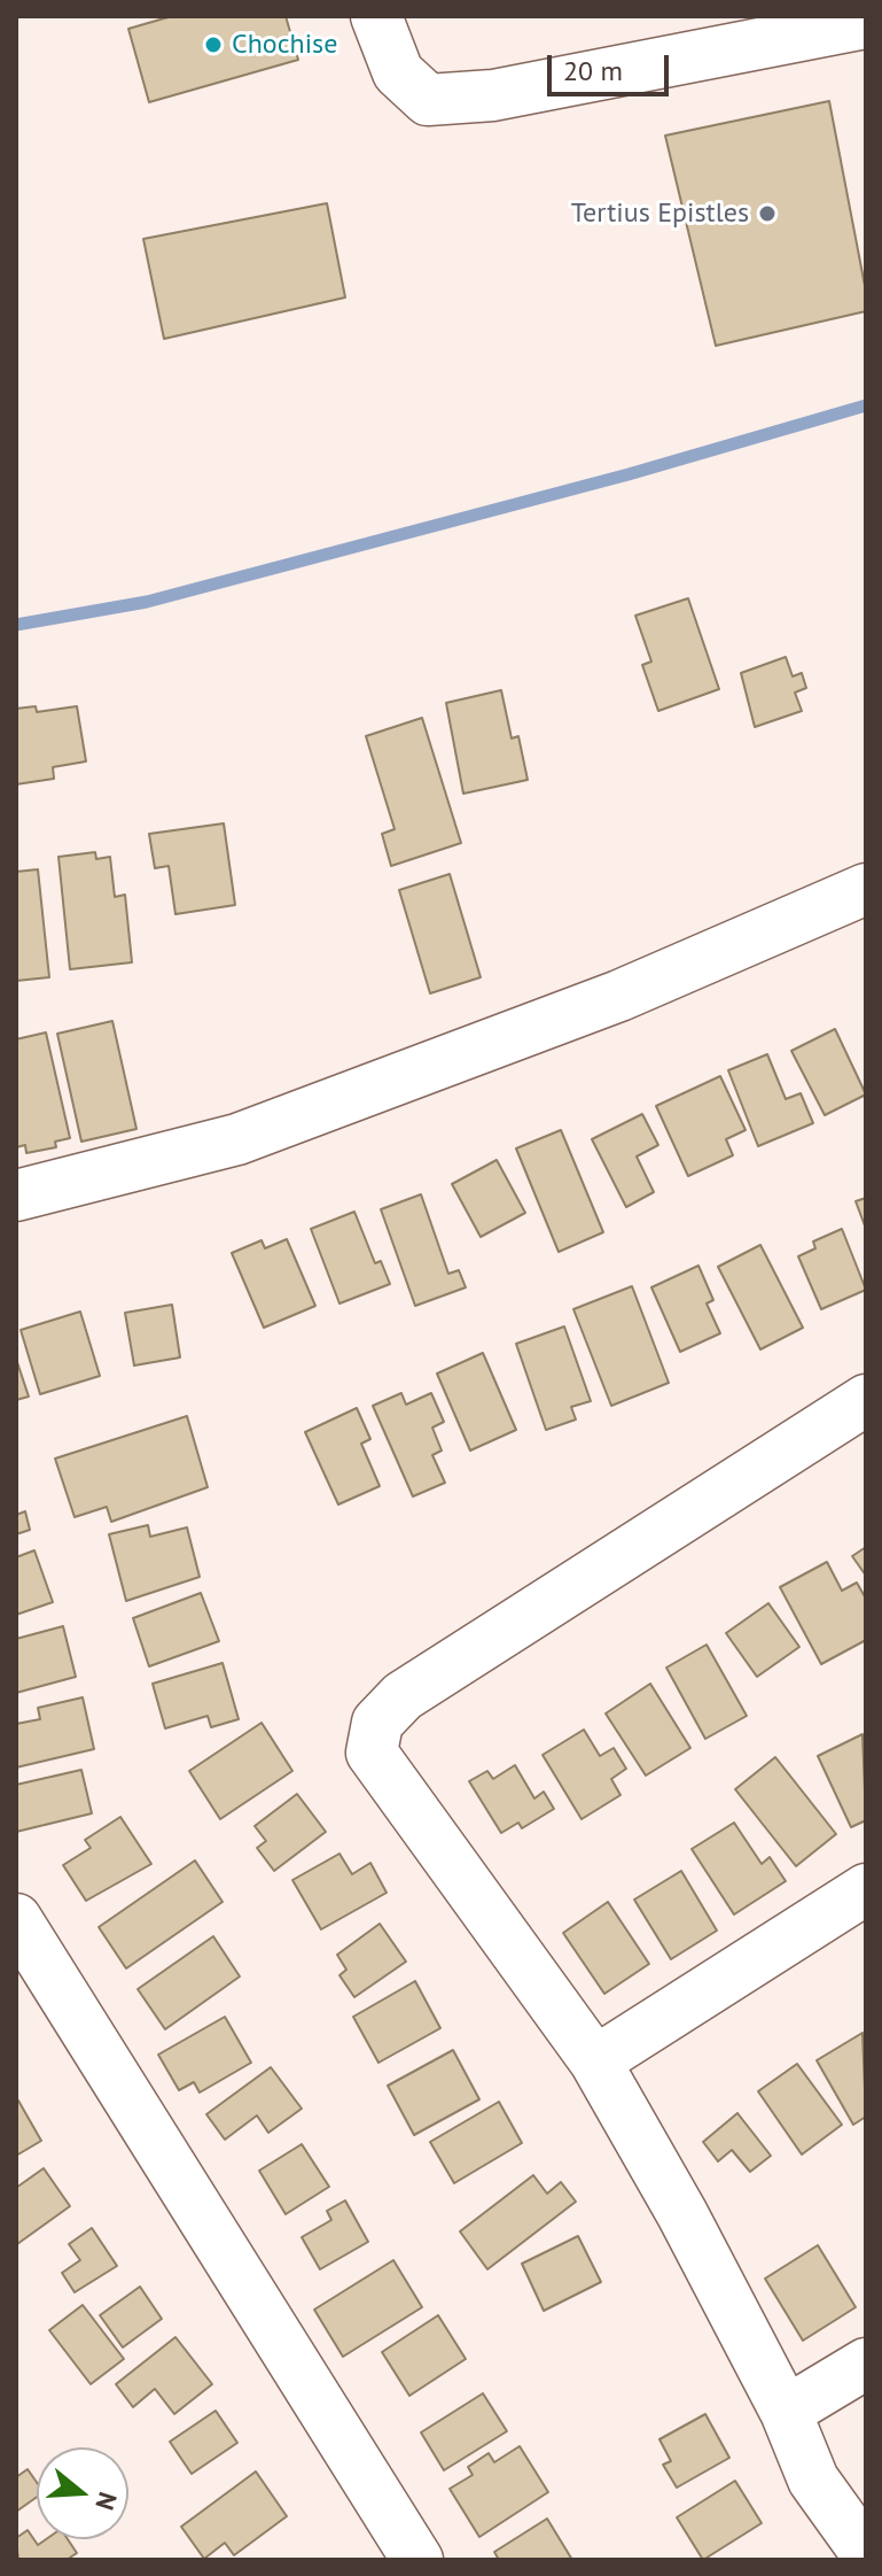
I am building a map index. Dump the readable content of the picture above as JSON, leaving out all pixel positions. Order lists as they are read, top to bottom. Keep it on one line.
{"places":["Chochise","Tertius Epistles"],"scale_bar":"20 m","north":"right"}
